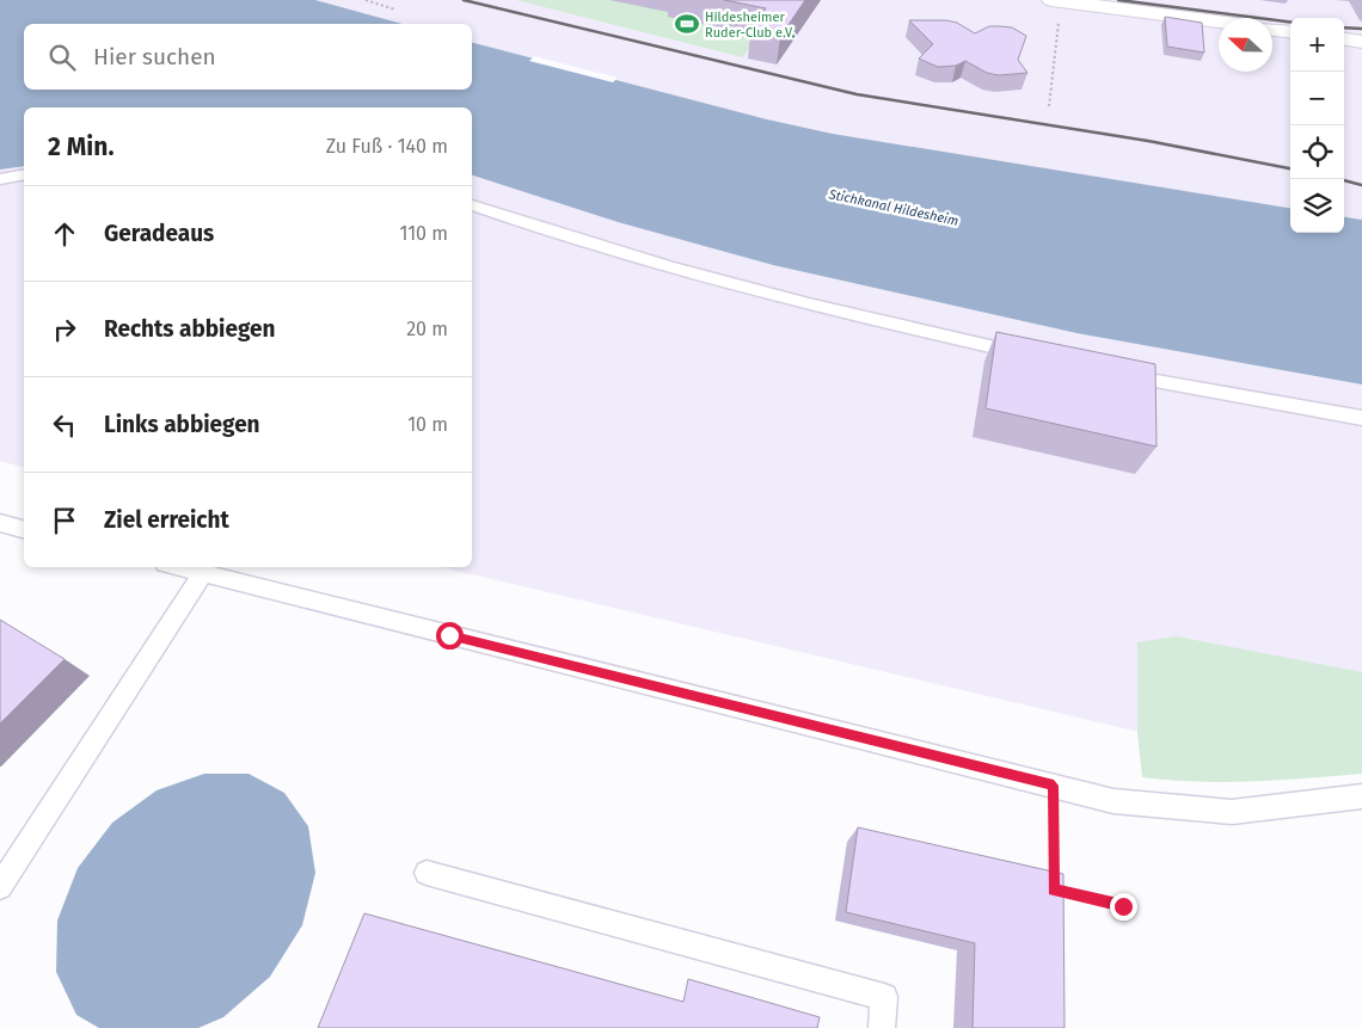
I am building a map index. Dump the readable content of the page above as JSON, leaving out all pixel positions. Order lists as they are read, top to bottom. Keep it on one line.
{"water":["Stichkanal Hildesheim"],"places":{"sports":["Hildesheimer Ruder-Club e.V."]},"north":"left","page":{"map_buttons":["+","−"],"search":"Hier suchen","heading":["2 Min.","Zu Fuß · 140 m"],"list":[["Geradeaus","110 m"],["Rechts abbiegen","20 m"],["Links abbiegen","10 m"],"Ziel erreicht"]}}
